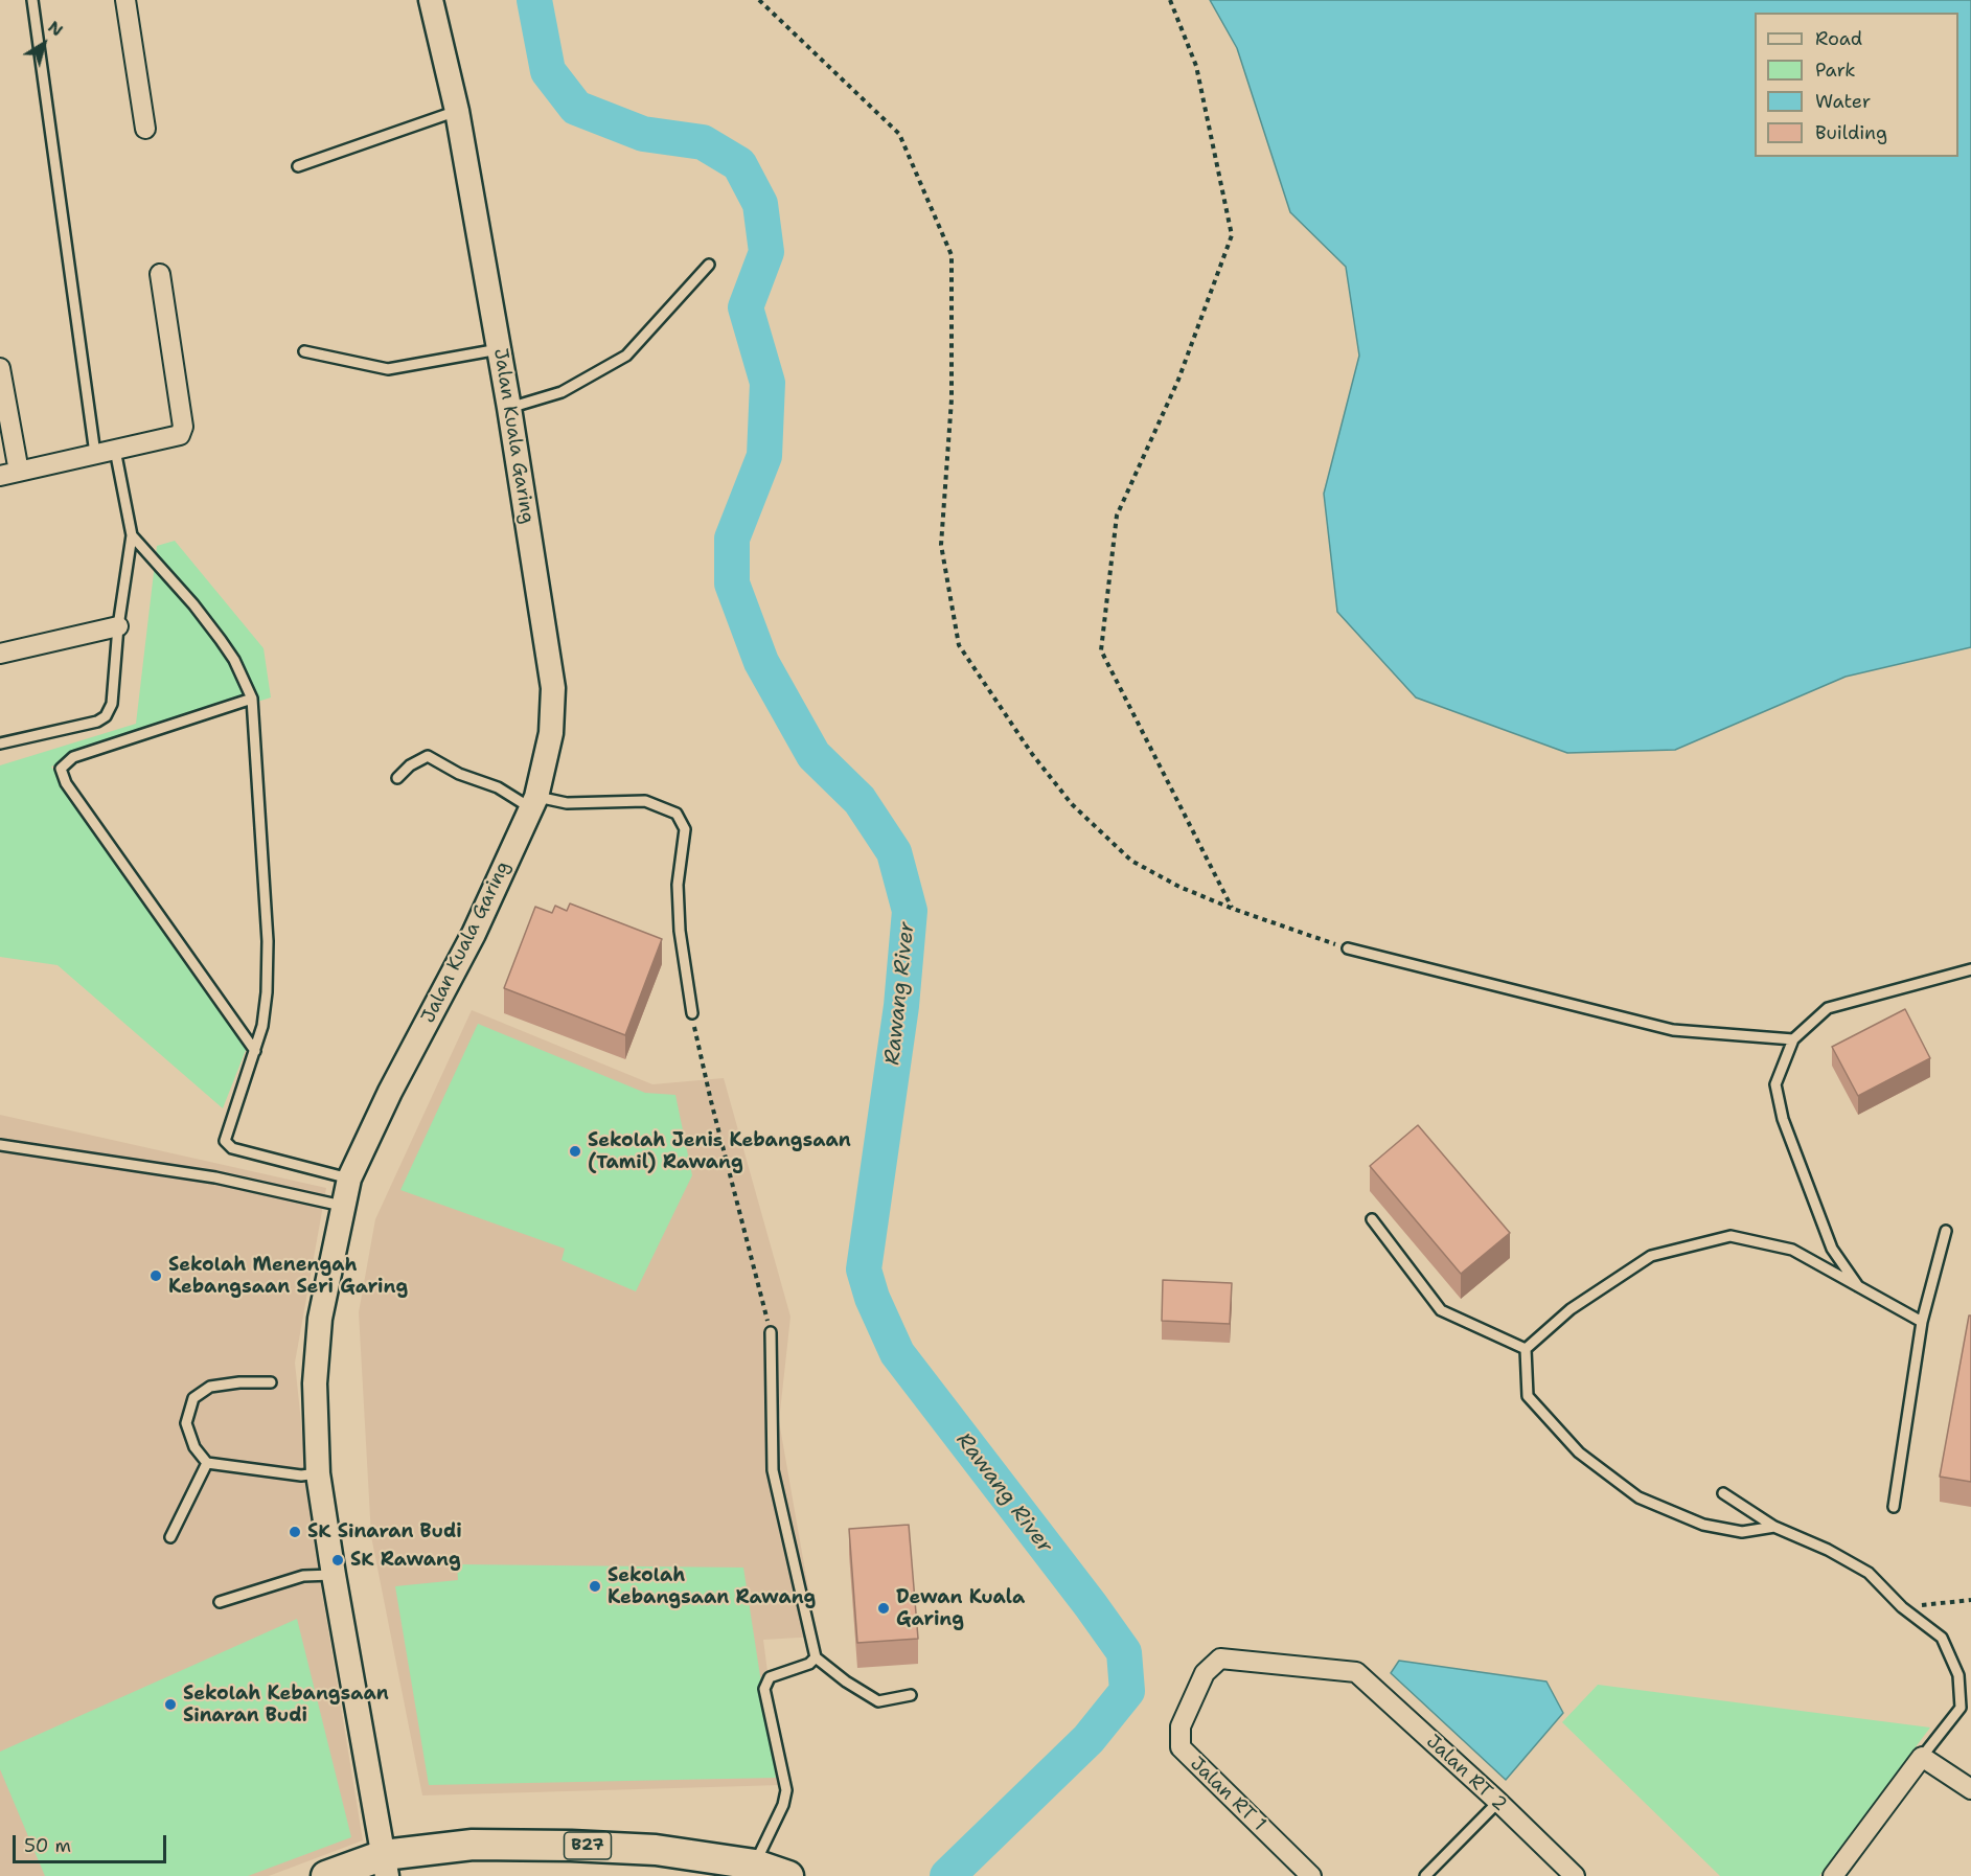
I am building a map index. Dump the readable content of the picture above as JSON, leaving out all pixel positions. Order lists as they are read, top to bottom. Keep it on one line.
{"streets":{"main road":["B27"],"street":["Jalan Kuala Garing","Jalan RT 2","Jalan RT 1"]},"crossings":[["Jalan Kuala Garing","B27"],["Jalan RT 2","Jalan RT 1"]],"water":["Rawang River"],"places":["Sekolah Jenis Kebangsaan (Tamil) Rawang","Sekolah Menengah Kebangsaan Seri Garing","SK Sinaran Budi","SK Rawang","Sekolah Kebangsaan Rawang","Dewan Kuala Garing","Sekolah Kebangsaan Sinaran Budi"],"legend":["Road","Park","Water","Building"],"scale_bar":"50 m","north":"top right"}
